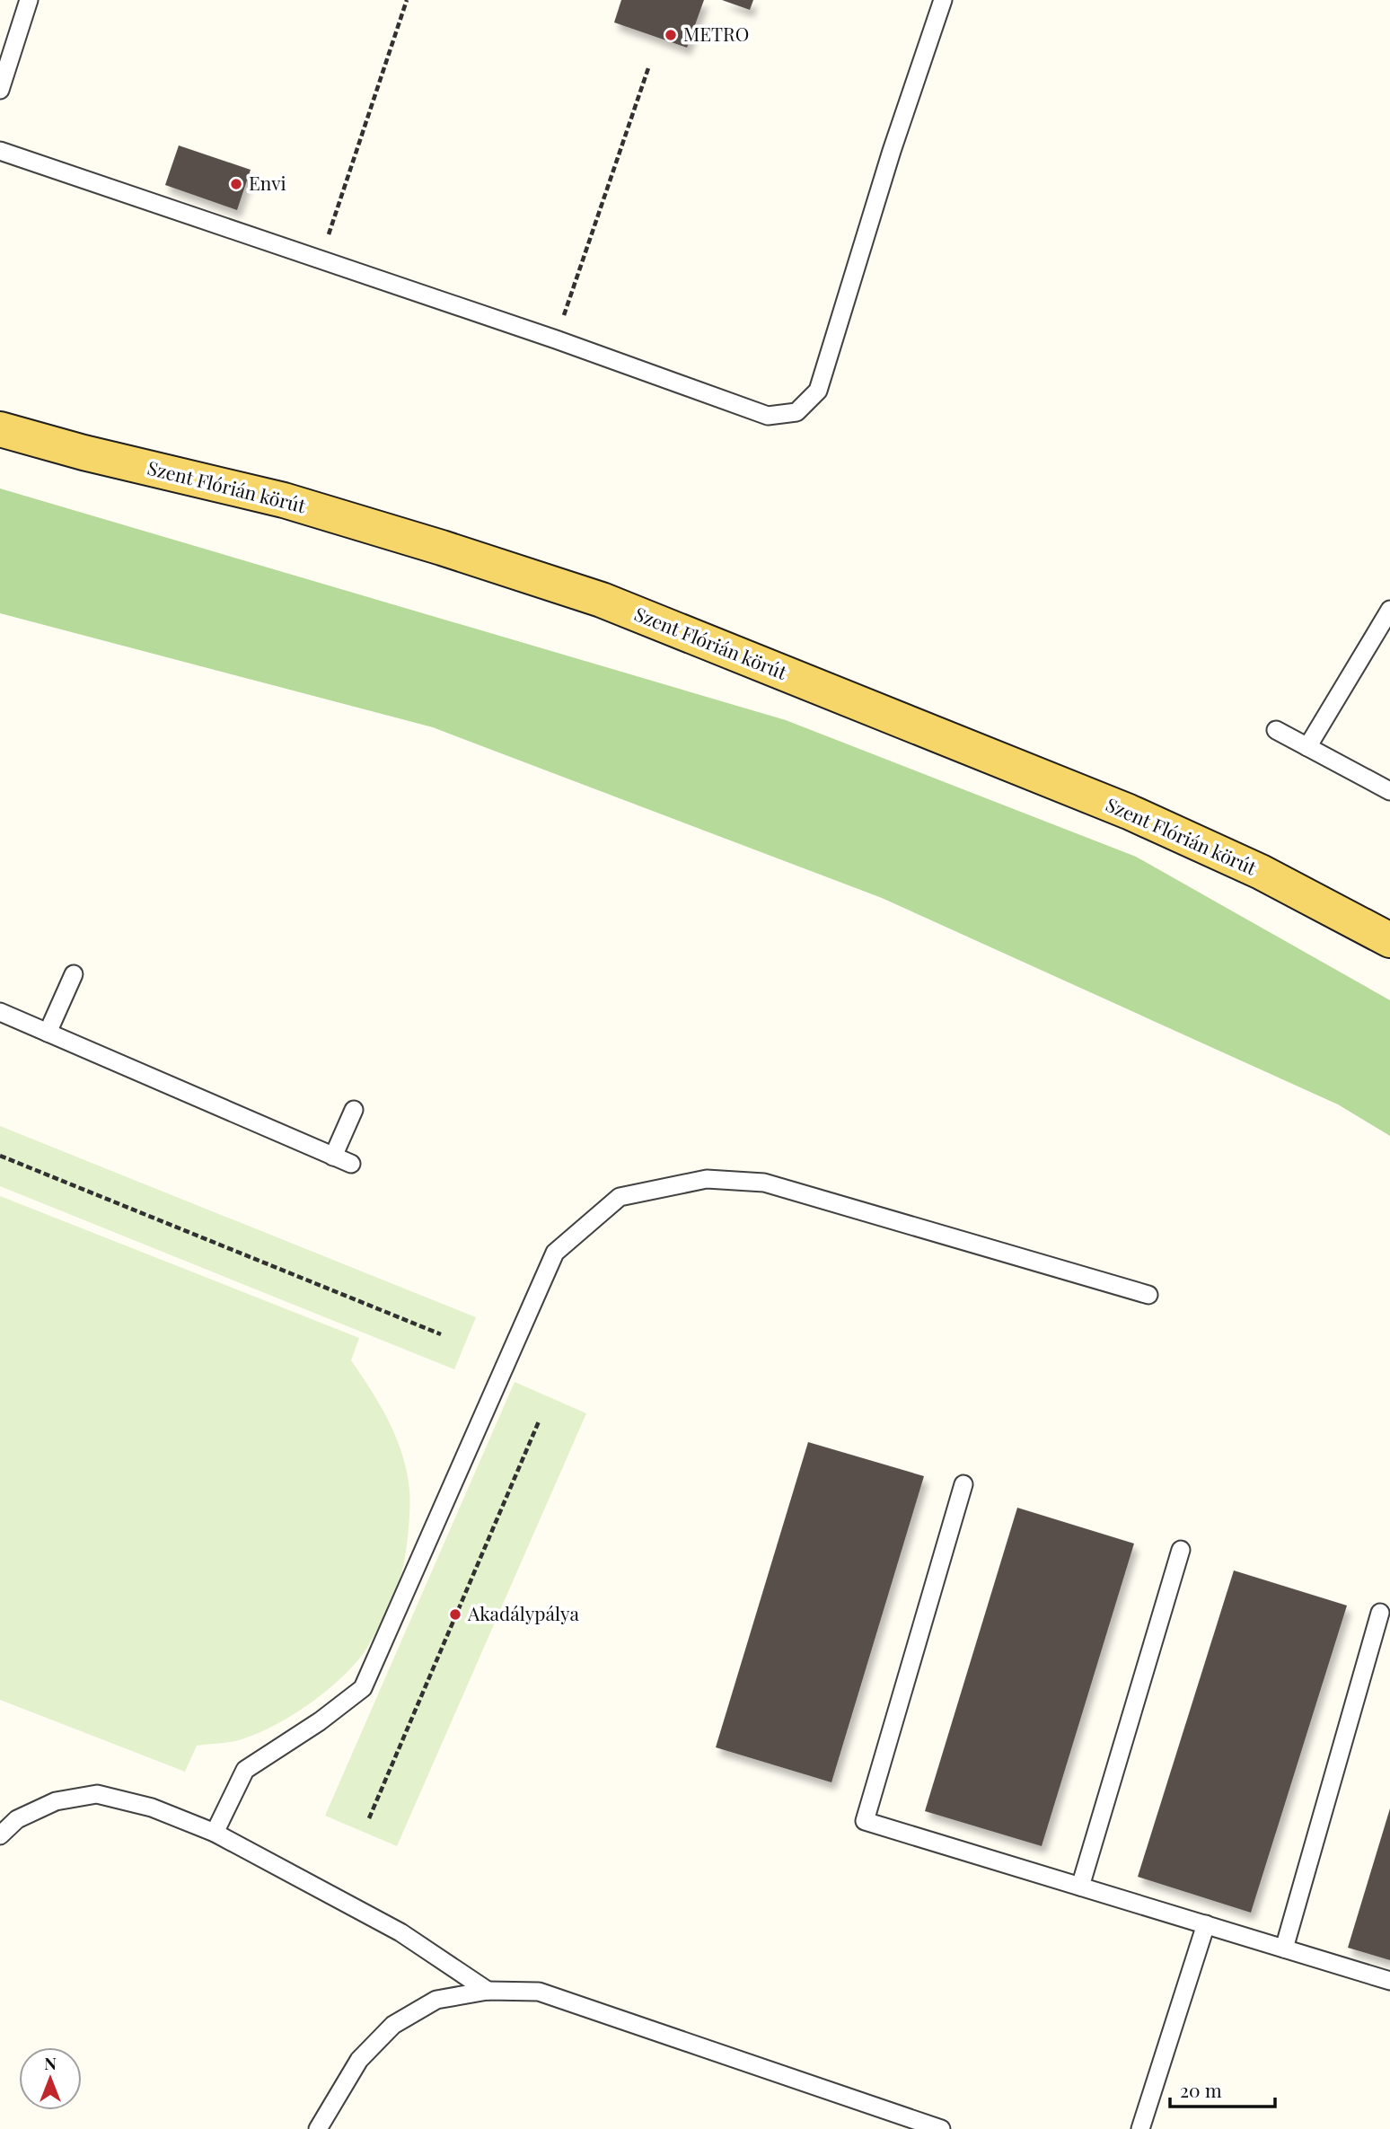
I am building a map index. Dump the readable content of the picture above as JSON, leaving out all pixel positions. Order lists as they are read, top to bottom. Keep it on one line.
{"streets":{"main road":["Szent Flórián körút"]},"places":["METRO","Envi","Akadálypálya"],"scale_bar":"20 m","north":"top"}
